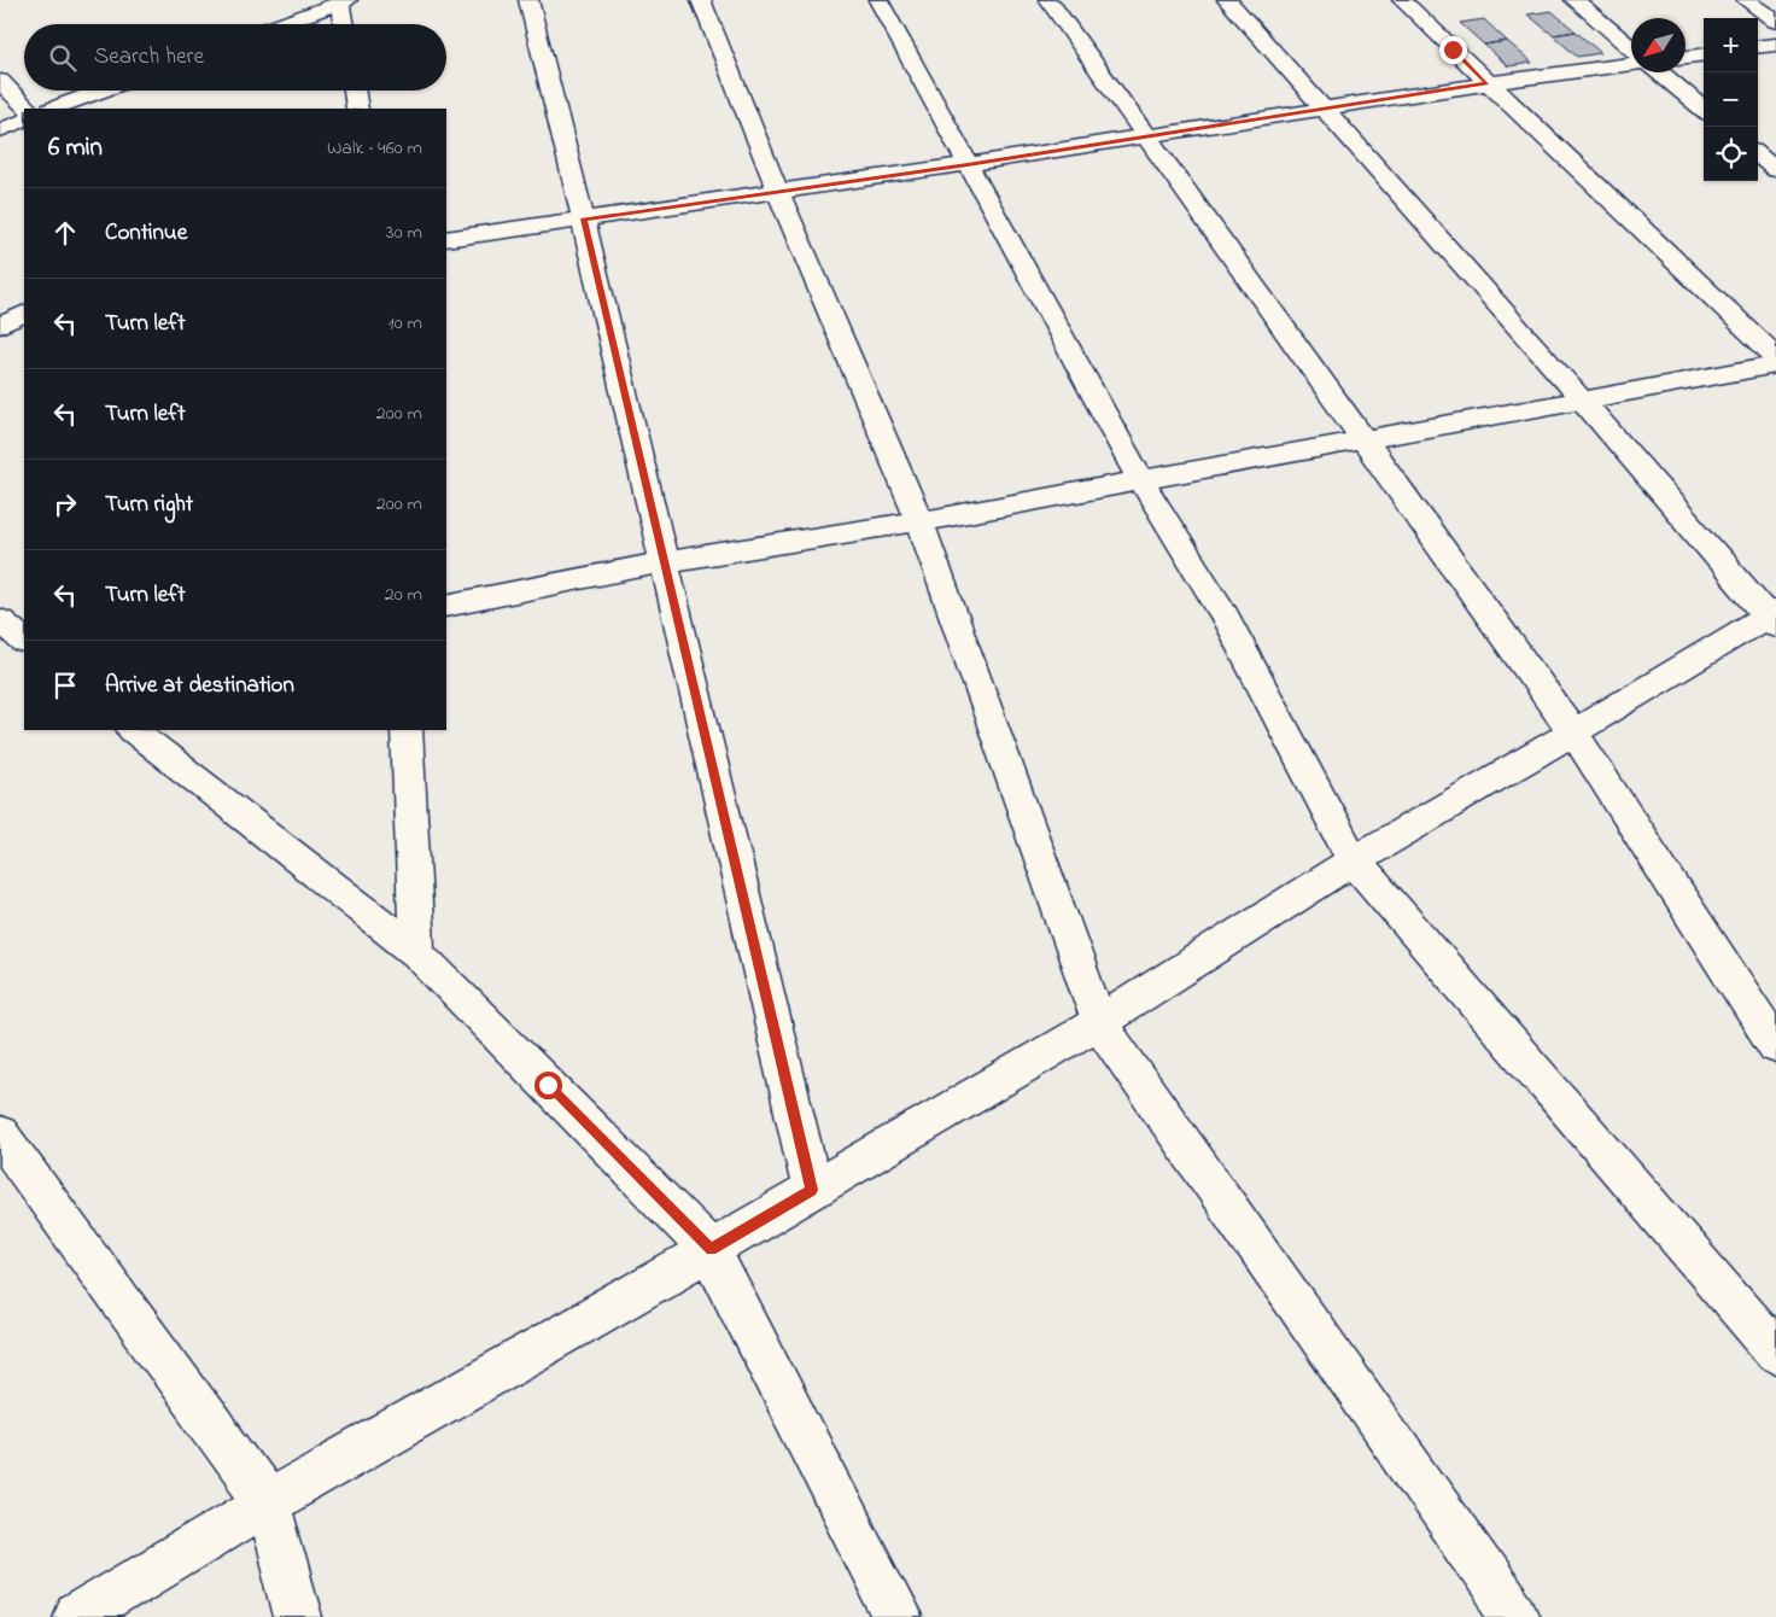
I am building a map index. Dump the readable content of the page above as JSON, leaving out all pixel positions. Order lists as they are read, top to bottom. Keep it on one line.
{"north":"bottom left","page":{"map_buttons":["+","−"],"search":"Search here","heading":["6 min","Walk · 460 m"],"list":[["Continue","30 m"],["Turn left","10 m"],["Turn left","200 m"],["Turn right","200 m"],["Turn left","20 m"],"Arrive at destination"]}}
